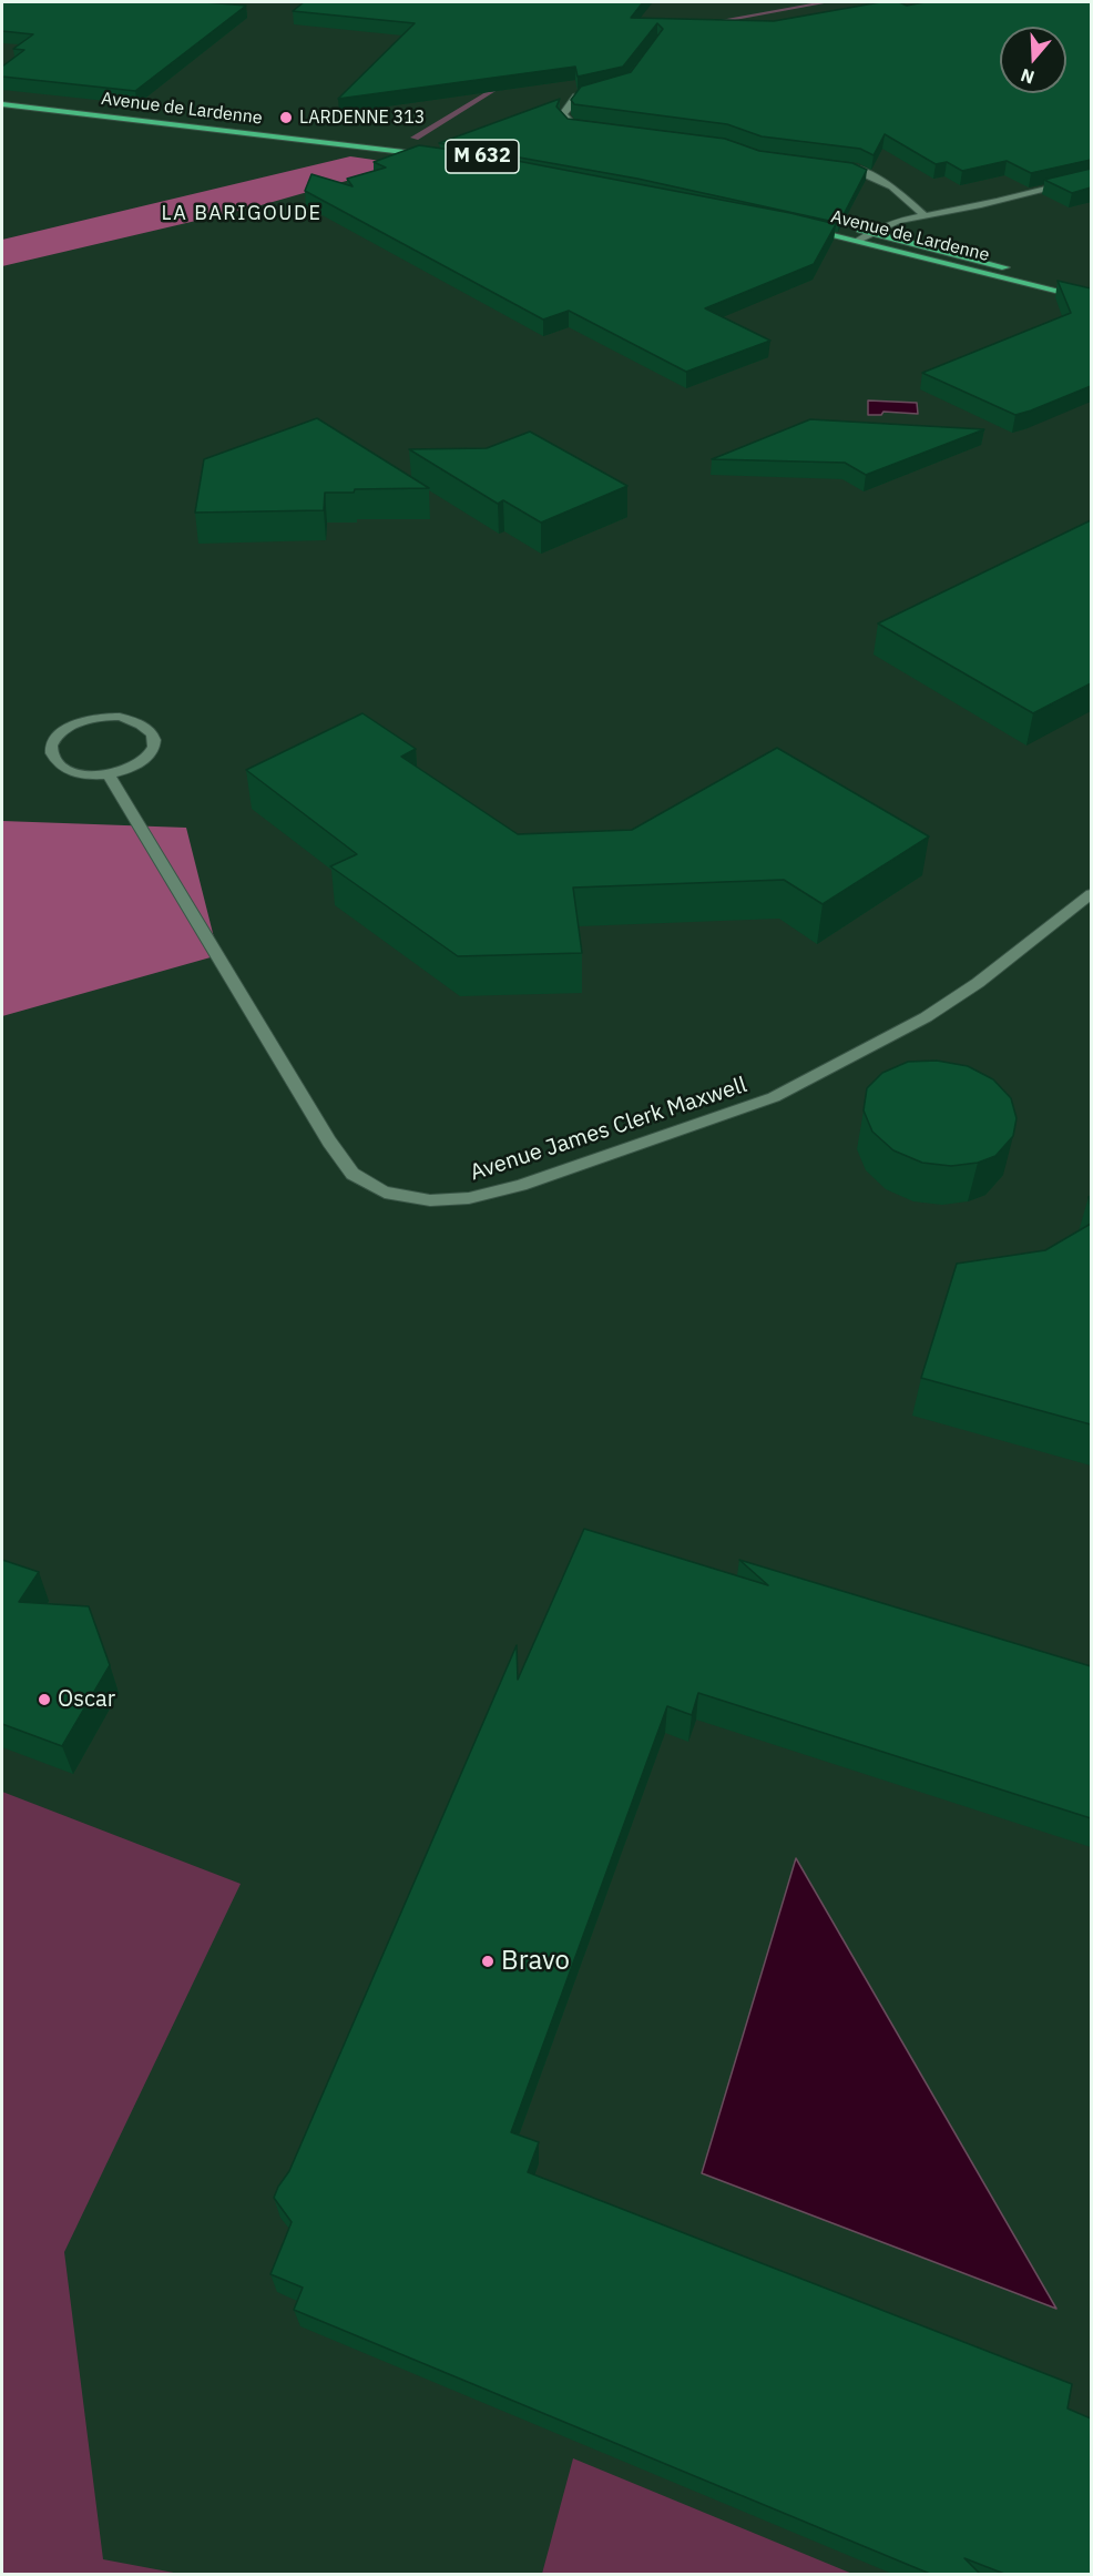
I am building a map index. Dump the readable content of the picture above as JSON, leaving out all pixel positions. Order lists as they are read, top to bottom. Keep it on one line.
{"streets":{"main road":["Avenue de Lardenne","M 632"],"street":["Avenue James Clerk Maxwell"]},"districts":["LA BARIGOUDE"],"places":["LARDENNE 313","Oscar","Bravo"],"north":"bottom"}
